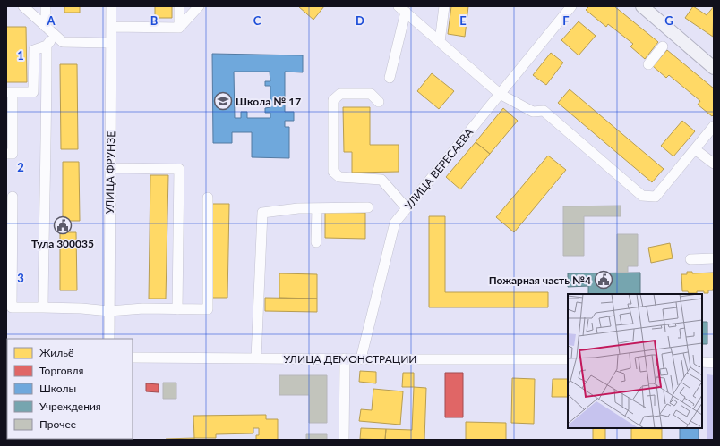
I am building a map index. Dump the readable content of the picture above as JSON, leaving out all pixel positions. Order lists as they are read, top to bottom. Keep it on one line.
{"streets":{"street":["УЛИЦА ВЕРЕСАЕВА","УЛИЦА ФРУНЗЕ","УЛИЦА ДЕМОНСТРАЦИИ"]},"crossings":[["УЛИЦА ВЕРЕСАЕВА","УЛИЦА ДЕМОНСТРАЦИИ"]],"places":{"school or university":["Школа № 17"],"public building":["Тула 300035","Пожарная часть №4"]},"legend":["Жильё","Торговля","Школы","Учреждения","Прочее"],"grid":{"columns":["A","B","C","D","E","F","G"],"rows":["1","2","3"]}}
